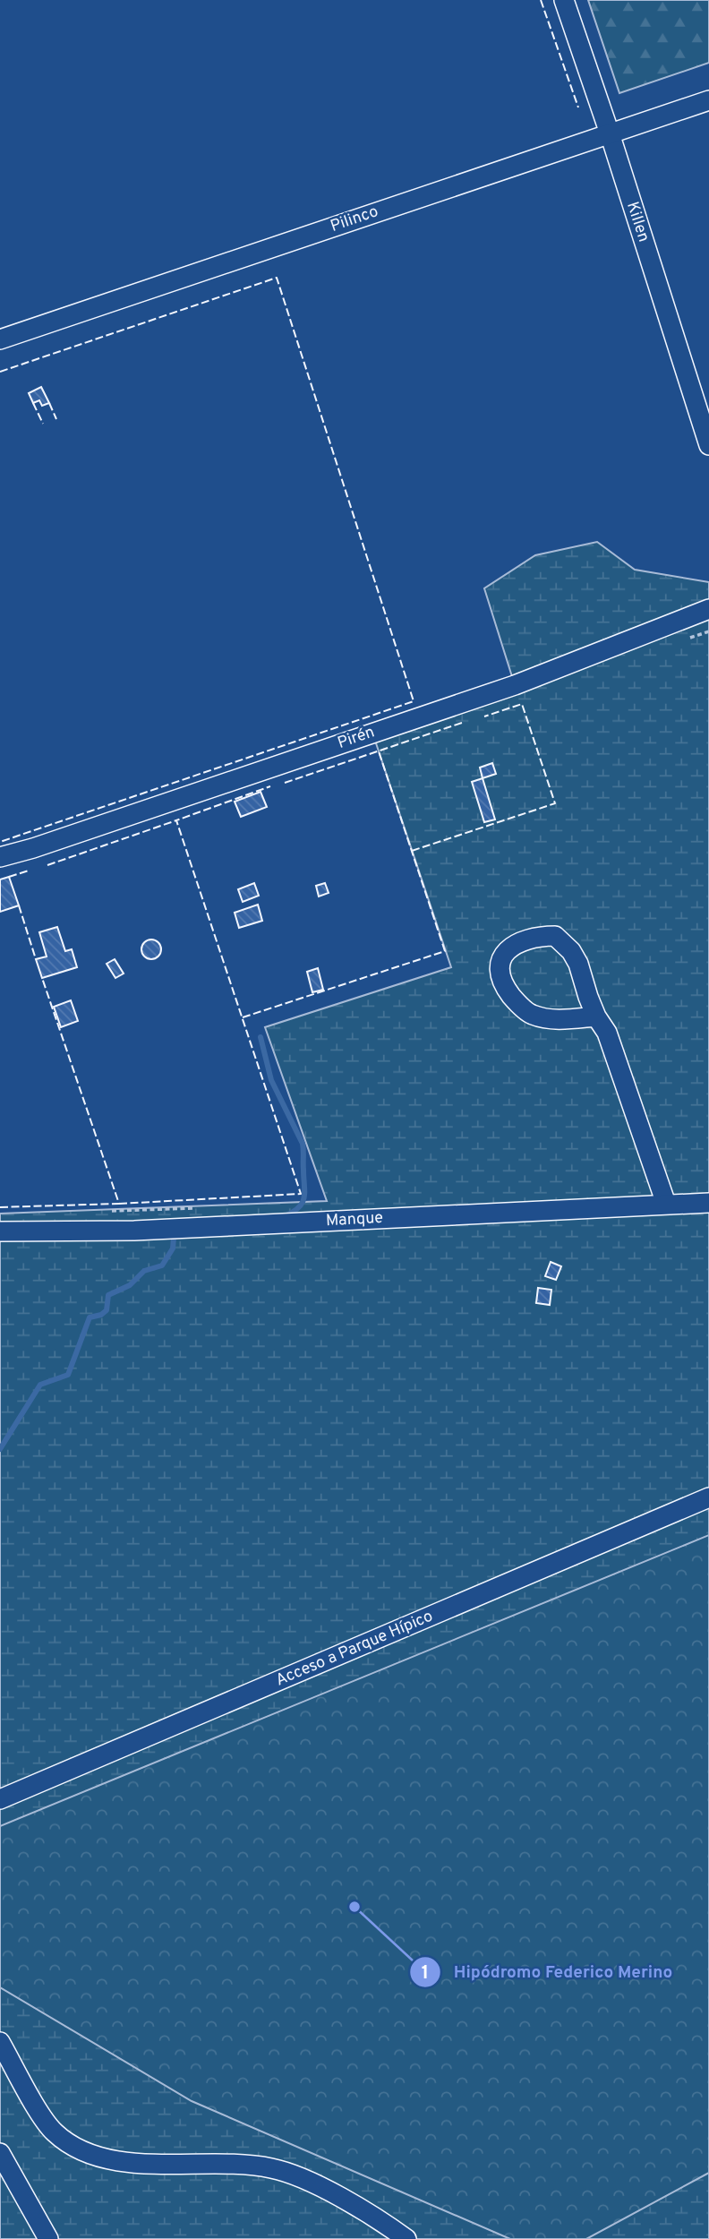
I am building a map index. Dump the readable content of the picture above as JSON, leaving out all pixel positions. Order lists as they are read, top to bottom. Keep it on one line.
{"streets":{"street":["Pilinco","Killen","Pirén","Manque","Acceso a Parque Hípico"]},"crossings":[["Pilinco","Killen"]],"places":["Hipódromo Federico Merino"]}
